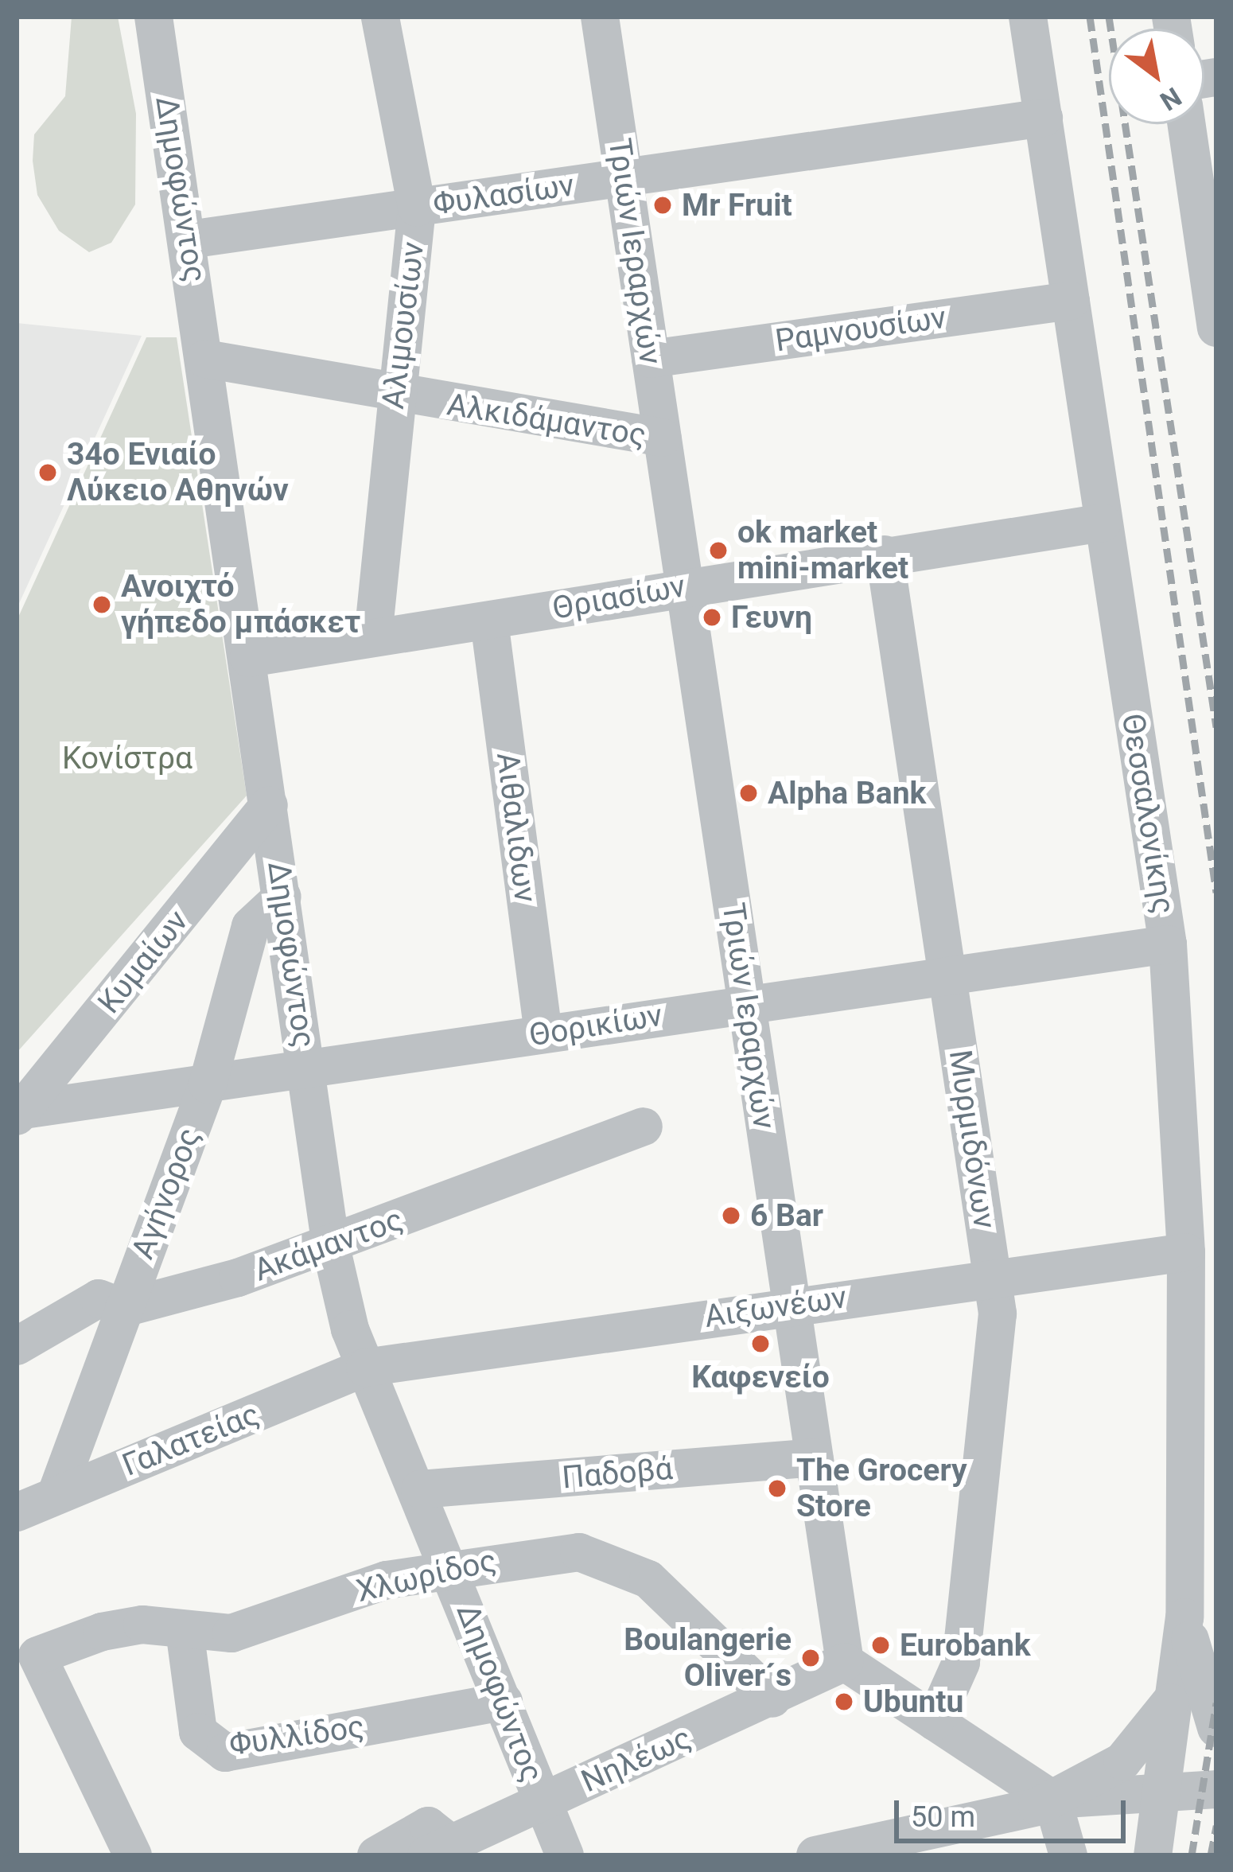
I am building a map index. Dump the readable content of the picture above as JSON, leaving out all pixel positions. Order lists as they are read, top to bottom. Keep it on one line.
{"streets":{"street":["Δημοφώντος","Φυλασίων","Τριών Ιεραρχών","Αλιμουσίων","Ραμνουσίων","Αλκιδάμαντος","Θριασίων","Θεσσαλονίκης","Αιθαλιδων","Κυμαίων","Θορικίων","Μυρμιδόνων","Αγήνορος","Ακάμαντος","Αιξωνέων","Γαλατείας","Παδοβά","Χλωρίδος","Φυλλίδος","Νηλέως"]},"crossings":[["Δημοφώντος","Φυλασίων"],["Δημοφώντος","Αλκιδάμαντος"],["Δημοφώντος","Θριασίων"],["Δημοφώντος","Κυμαίων"],["Δημοφώντος","Θορικίων"],["Δημοφώντος","Αγήνορος"],["Δημοφώντος","Ακάμαντος"],["Δημοφώντος","Αιξωνέων"],["Δημοφώντος","Γαλατείας"],["Δημοφώντος","Παδοβά"],["Δημοφώντος","Χλωρίδος"],["Δημοφώντος","Φυλλίδος"],["Δημοφώντος","Νηλέως"],["Φυλασίων","Τριών Ιεραρχών"],["Φυλασίων","Αλιμουσίων"],["Φυλασίων","Θεσσαλονίκης"],["Τριών Ιεραρχών","Ραμνουσίων"],["Τριών Ιεραρχών","Αλκιδάμαντος"],["Τριών Ιεραρχών","Θριασίων"],["Τριών Ιεραρχών","Θορικίων"],["Τριών Ιεραρχών","Αιξωνέων"],["Τριών Ιεραρχών","Παδοβά"],["Τριών Ιεραρχών","Νηλέως"],["Αλιμουσίων","Αλκιδάμαντος"],["Αλιμουσίων","Θριασίων"],["Ραμνουσίων","Θεσσαλονίκης"],["Θριασίων","Θεσσαλονίκης"],["Θριασίων","Αιθαλιδων"],["Θριασίων","Μυρμιδόνων"],["Θεσσαλονίκης","Θορικίων"],["Θεσσαλονίκης","Αιξωνέων"],["Αιθαλιδων","Θορικίων"],["Κυμαίων","Θορικίων"],["Θορικίων","Μυρμιδόνων"],["Θορικίων","Αγήνορος"],["Μυρμιδόνων","Αιξωνέων"],["Αγήνορος","Ακάμαντος"],["Αγήνορος","Γαλατείας"],["Αιξωνέων","Γαλατείας"],["Χλωρίδος","Φυλλίδος"],["Χλωρίδος","Νηλέως"]],"parks":["Κονίστρα"],"places":["Mr Fruit","34ο Ενιαίο Λύκειο Αθηνών","ok market mini-market","Ανοιχτό γήπεδο μπάσκετ","Γευνη","Alpha Bank","6 Bar","Καφενείο","The Grocery Store","Eurobank","Boulangerie Oliver´s","Ubuntu"],"scale_bar":"50 m","north":"bottom right"}
